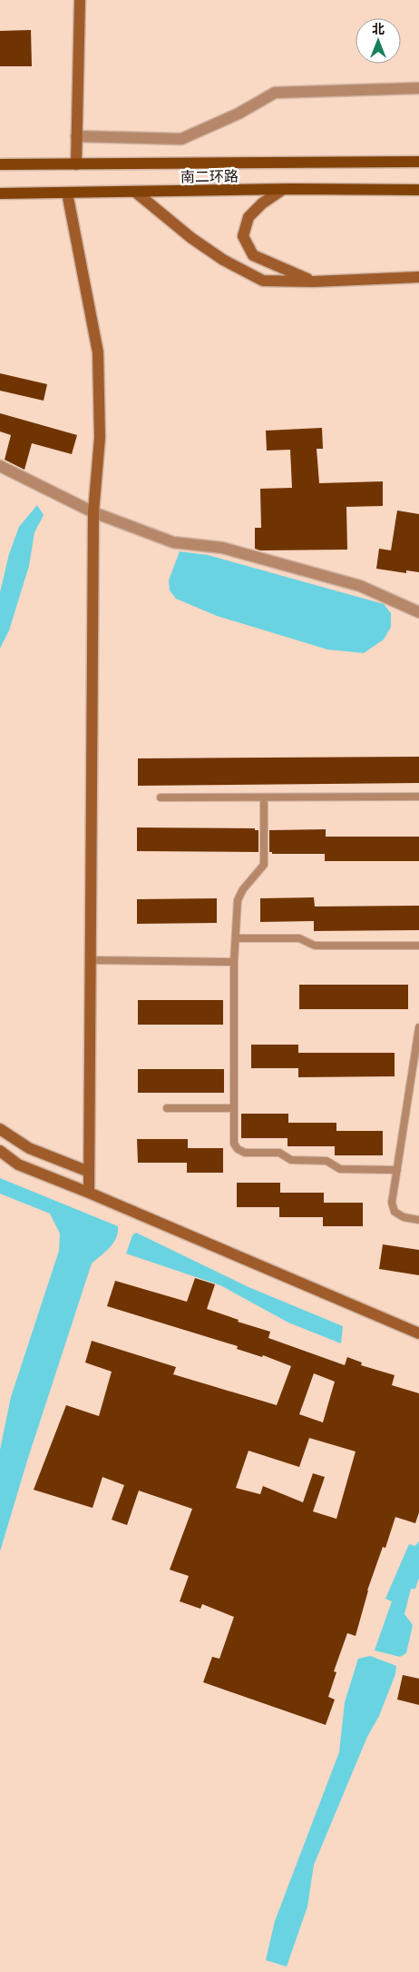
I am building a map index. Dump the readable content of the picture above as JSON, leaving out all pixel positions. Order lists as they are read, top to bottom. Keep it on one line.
{"streets":{"main road":["南二环路"]},"north":"top"}
